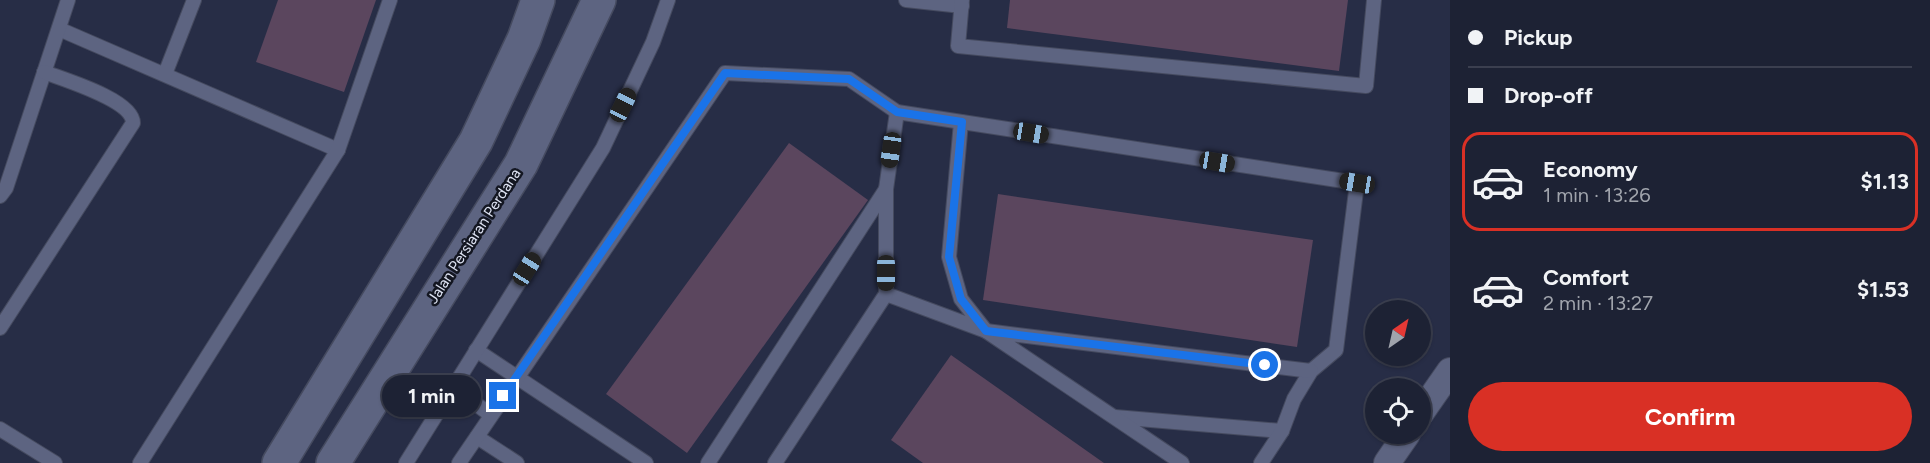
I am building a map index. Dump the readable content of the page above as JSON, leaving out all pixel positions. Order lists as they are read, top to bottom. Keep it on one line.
{"streets":{"street":["Jalan Persiaran Perdana"]},"north":"top right","page":{"banner":["Pickup","Drop-off"],"list":[{"name":"Economy","note":"1 min · 13:26","value":"$1.13"},{"name":"Comfort","note":"2 min · 13:27","value":"$1.53"}],"buttons":"Confirm","bubble":"1 min"}}
